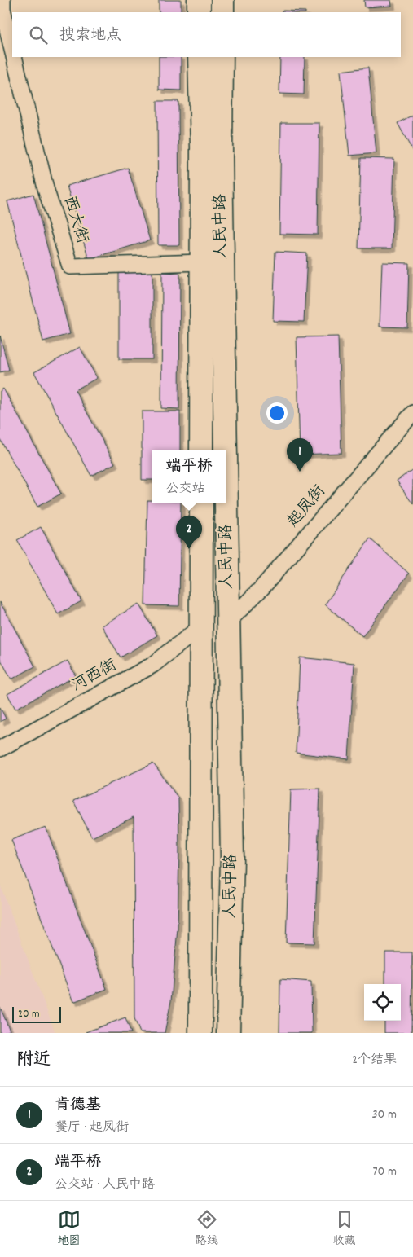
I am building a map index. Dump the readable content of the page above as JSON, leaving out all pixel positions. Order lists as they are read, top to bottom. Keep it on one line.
{"streets":{"main road":["人民中路"],"street":["西大街","起凤街","河西街"]},"crossings":[["西大街","人民中路"],["人民中路","起凤街"],["人民中路","河西街"]],"scale_bar":"20 m","page":{"search":"搜索地点","pins":["1","2"],"popup":["端平桥","公交站"],"scale":"20 m","heading":["附近","2个结果"],"list":[{"mark":"1","name":"肯德基","note":"餐厅 · 起凤街","value":"30 m"},{"mark":"2","name":"端平桥","note":"公交站 · 人民中路","value":"70 m"}],"nav":["地图","路线","收藏"]}}
